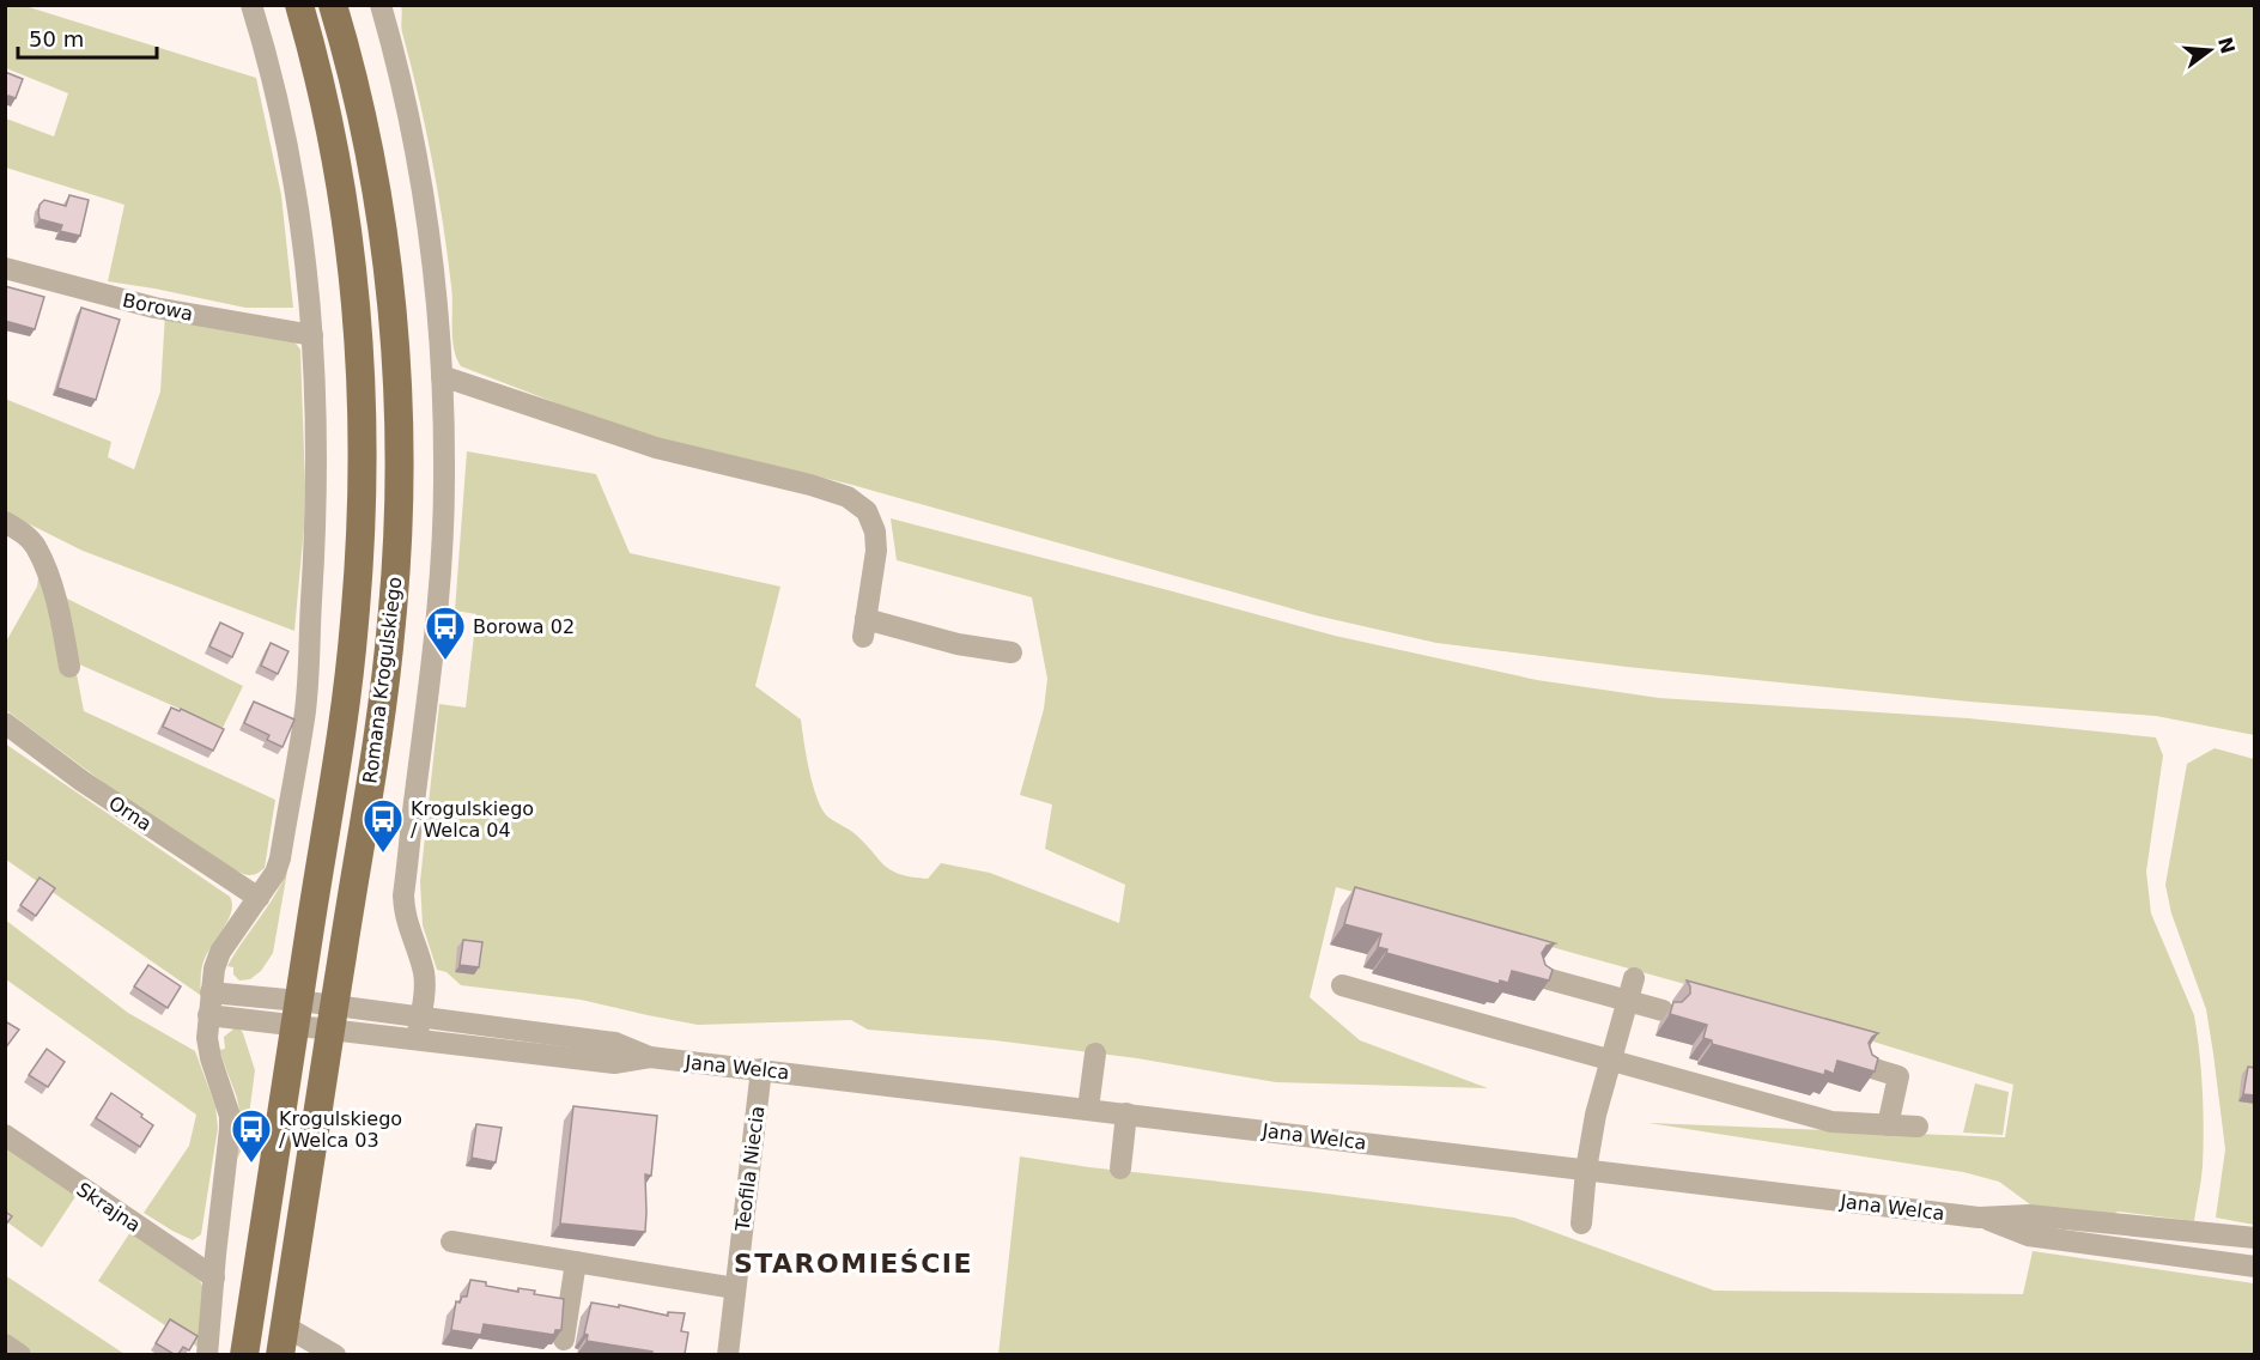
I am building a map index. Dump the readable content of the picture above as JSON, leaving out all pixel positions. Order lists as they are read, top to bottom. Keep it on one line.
{"streets":{"main road":["Romana Krogulskiego"],"street":["Borowa","Orna","Jana Welca","Teofila Niecia","Skrajna"]},"crossings":[["Romana Krogulskiego","Jana Welca"],["Jana Welca","Teofila Niecia"]],"districts":["STAROMIEŚCIE"],"places":{"bus stop":["Borowa 02","Krogulskiego / Welca 04","Krogulskiego / Welca 03"]},"scale_bar":"50 m","north":"right"}
